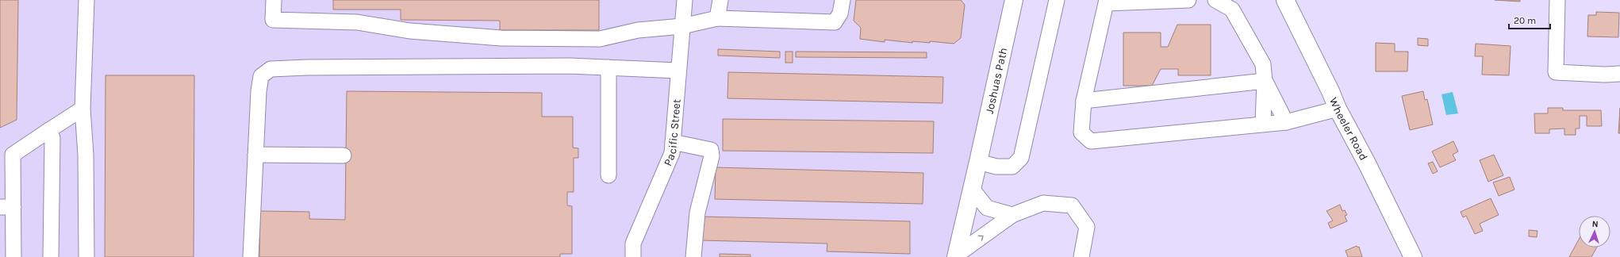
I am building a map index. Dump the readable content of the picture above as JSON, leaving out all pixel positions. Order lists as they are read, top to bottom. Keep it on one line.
{"streets":{"main road":["Joshuas Path","Wheeler Road"],"street":["Pacific Street"]},"scale_bar":"20 m","north":"top"}
